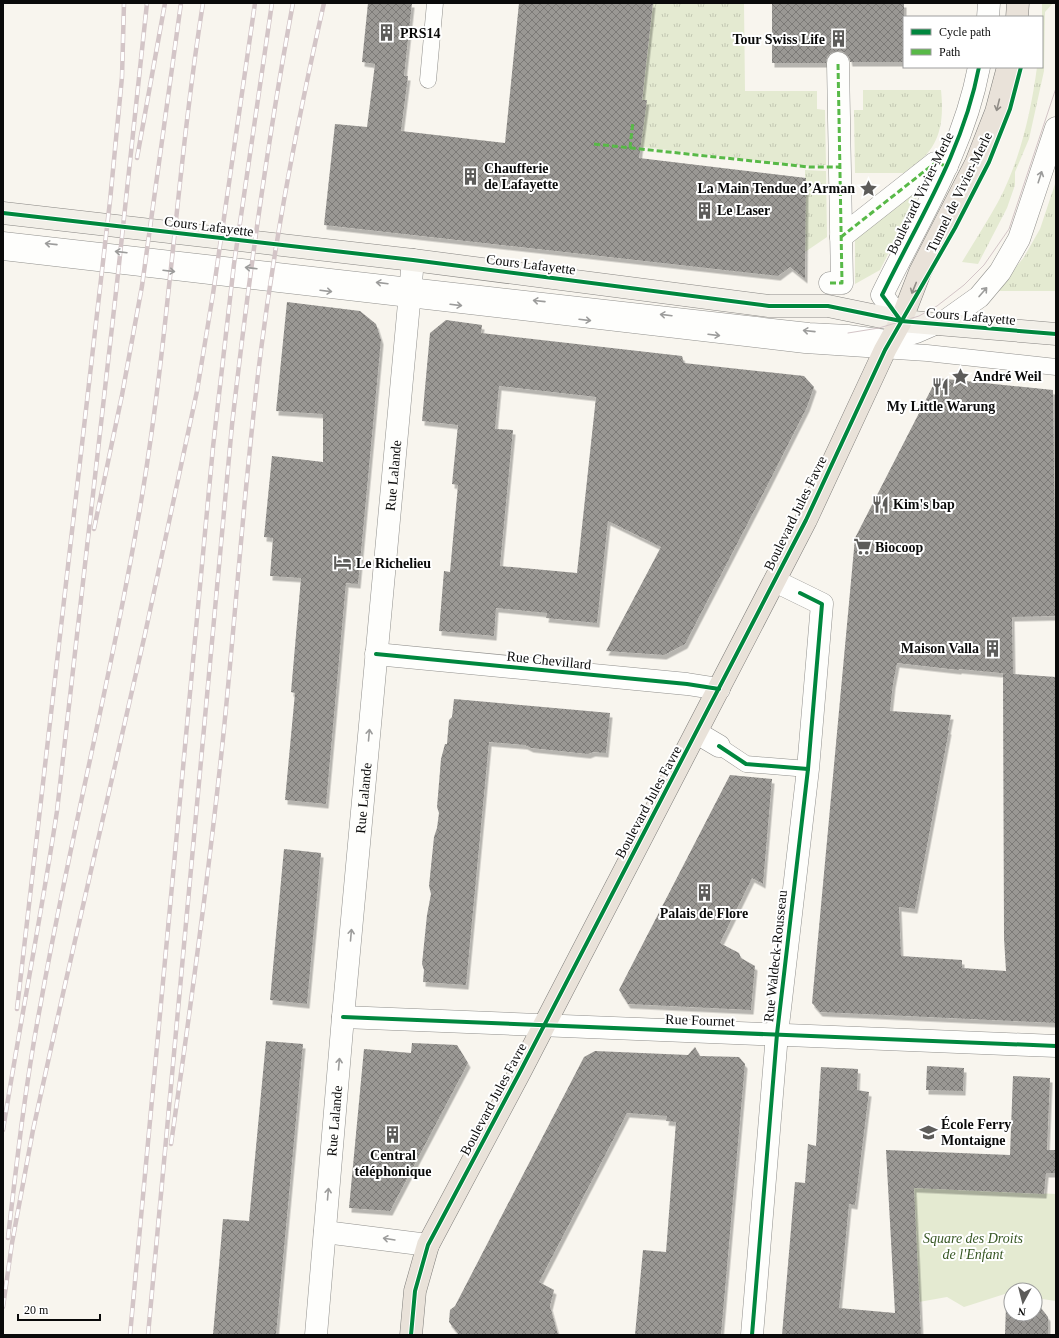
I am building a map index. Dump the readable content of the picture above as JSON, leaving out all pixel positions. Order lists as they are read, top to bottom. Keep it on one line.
{"streets":{"main road":["Tunnel de Vivier-Merle","Cours Lafayette","Boulevard Jules Favre"],"street":["Boulevard Vivier-Merle","Rue Lalande","Rue Chevillard","Rue Waldeck-Rousseau","Rue Fournet"]},"crossings":[["Tunnel de Vivier-Merle","Boulevard Vivier-Merle"],["Tunnel de Vivier-Merle","Cours Lafayette"],["Tunnel de Vivier-Merle","Boulevard Jules Favre"],["Boulevard Vivier-Merle","Cours Lafayette"],["Boulevard Vivier-Merle","Boulevard Jules Favre"],["Cours Lafayette","Rue Lalande"],["Cours Lafayette","Boulevard Jules Favre"],["Rue Lalande","Rue Chevillard"],["Rue Lalande","Rue Fournet"],["Boulevard Jules Favre","Rue Chevillard"],["Boulevard Jules Favre","Rue Waldeck-Rousseau"],["Boulevard Jules Favre","Rue Fournet"],["Rue Waldeck-Rousseau","Rue Fournet"]],"one_way":["Tunnel de Vivier-Merle","Rue Lalande"],"parks":["Square des Droits de l'Enfant"],"places":{"building":["PRS14","Tour Swiss Life","Chaufferie de Lafayette","Le Laser","Maison Valla","Palais de Flore","Central téléphonique"],"place":["La Main Tendue d’Arman","André Weil"],"restaurant":["My Little Warung","Kim's bap"],"supermarket":["Biocoop"],"hotel":["Le Richelieu"],"school or university":["École Ferry Montaigne"]},"legend":["Cycle path","Path"],"scale_bar":"20 m","north":"bottom"}
